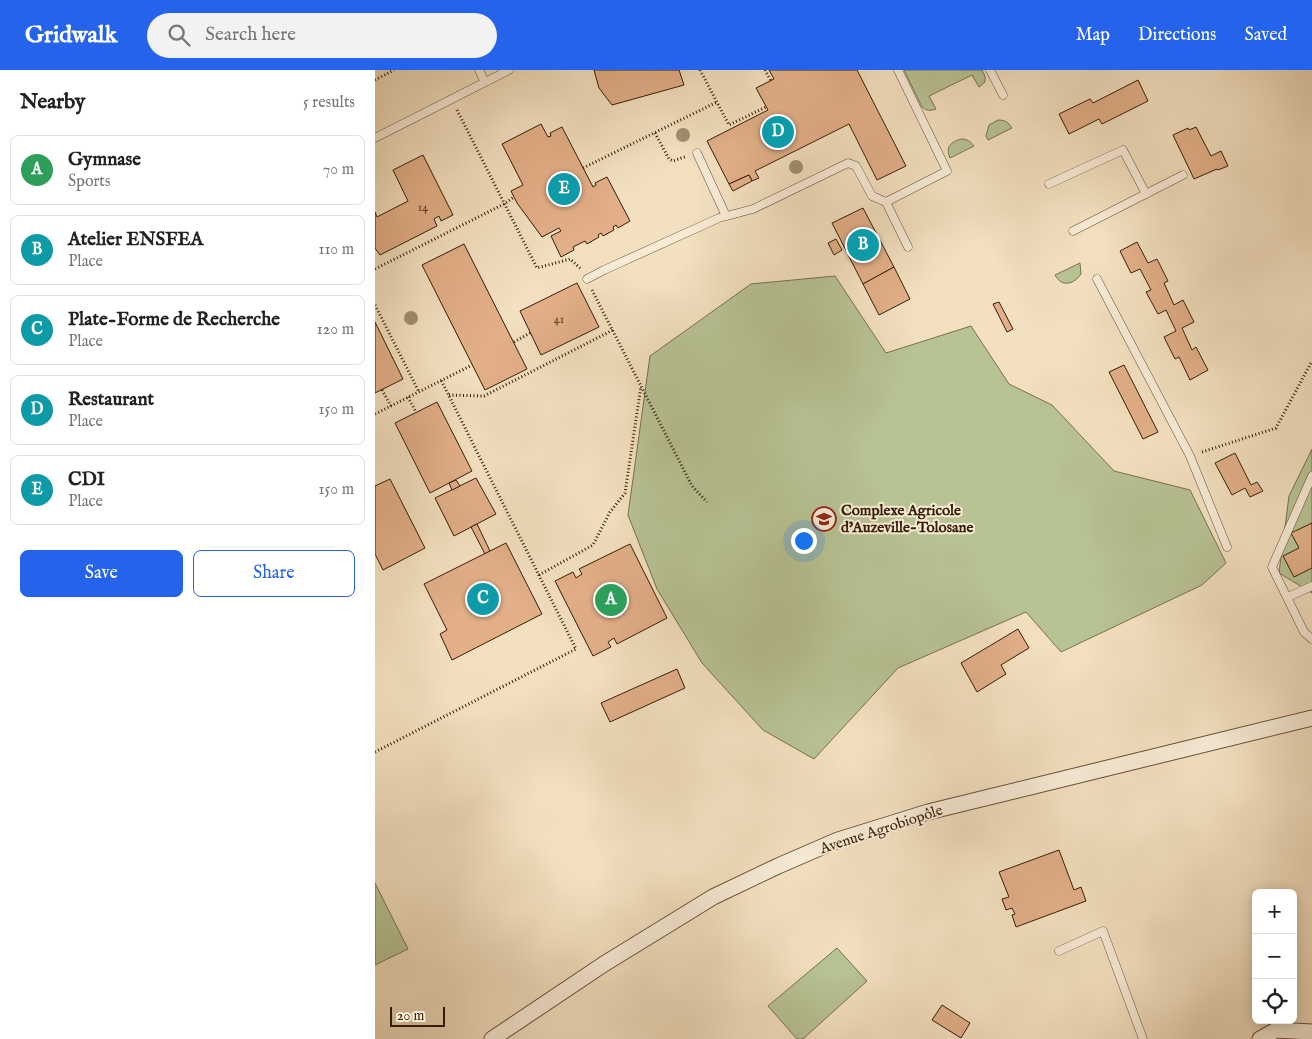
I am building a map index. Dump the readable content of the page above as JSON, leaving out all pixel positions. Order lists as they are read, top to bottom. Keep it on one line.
{"streets":{"street":["Avenue Agrobiopôle"]},"places":{"school or university":["Complexe Agricole d'Auzeville-Tolosane"]},"house_numbers":["14","41"],"scale_bar":"20 m","page":{"header":"Gridwalk","search":"Search here","nav":["Map","Directions","Saved"],"heading":["Nearby","5 results"],"pins":["D","E","B","C","A"],"list":[{"mark":"A","name":"Gymnase","note":"Sports","value":"70 m"},{"mark":"B","name":"Atelier ENSFEA","note":"Place","value":"110 m"},{"mark":"C","name":"Plate-Forme de Recherche","note":"Place","value":"120 m"},{"mark":"D","name":"Restaurant","note":"Place","value":"150 m"},{"mark":"E","name":"CDI","note":"Place","value":"150 m"}],"buttons":["Save","Share"],"map_buttons":["+","−"],"scale":"20 m"}}
